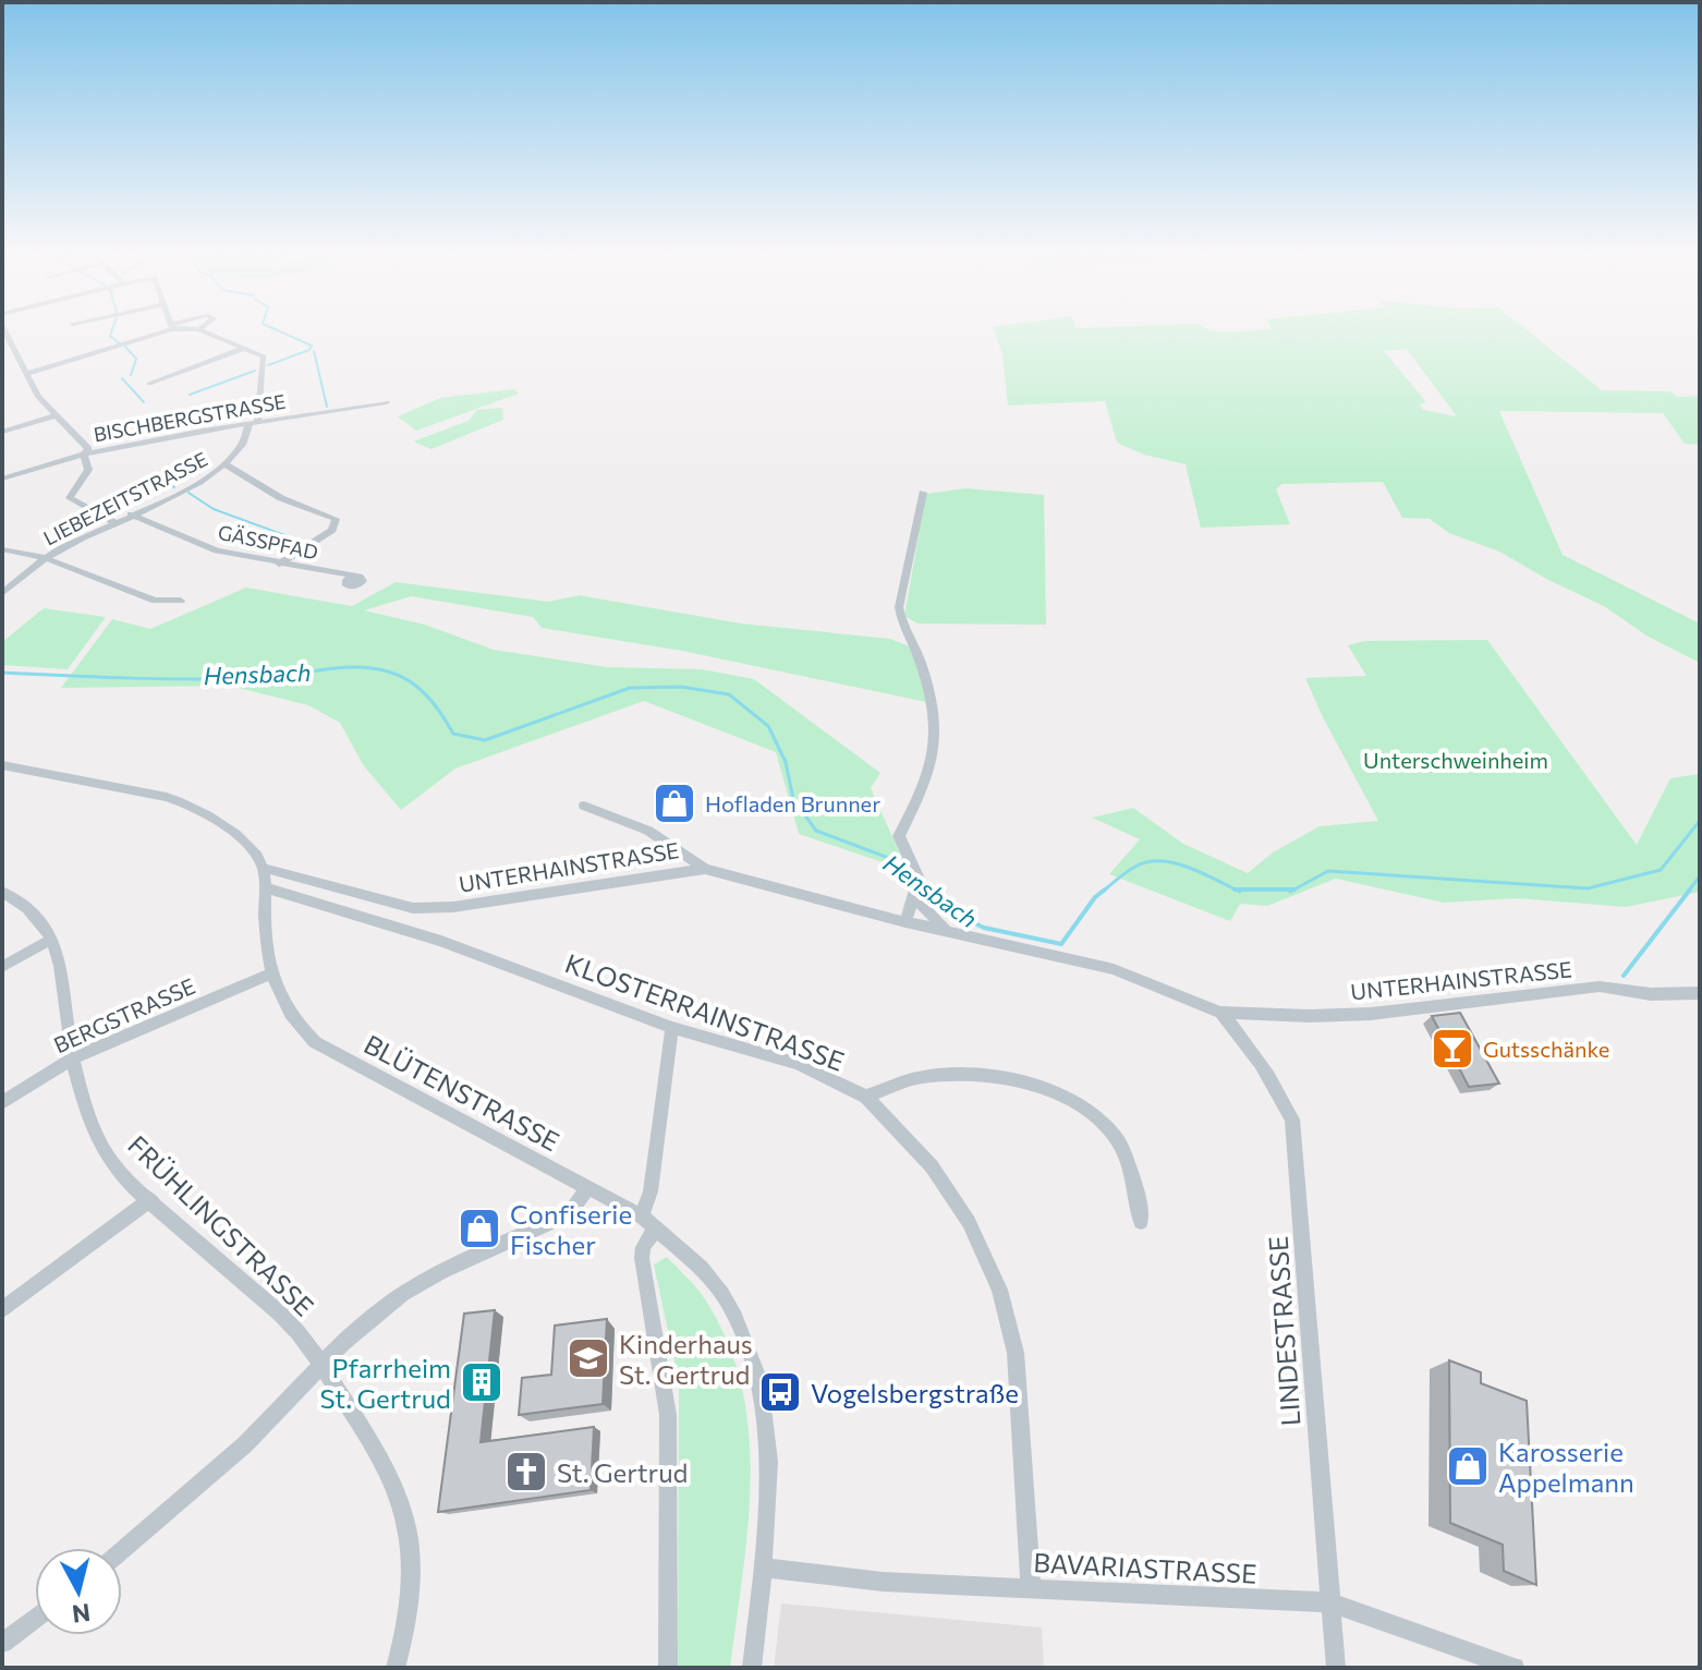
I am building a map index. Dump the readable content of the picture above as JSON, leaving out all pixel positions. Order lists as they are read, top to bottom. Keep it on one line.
{"streets":{"street":["BISCHBERGSTRASSE","LIEBEZEITSTRASSE","GÄSSPFAD","UNTERHAINSTRASSE","KLOSTERRAINSTRASSE","BERGSTRASSE","BLÜTENSTRASSE","FRÜHLINGSTRASSE","LINDESTRASSE","BAVARIASTRASSE"]},"crossings":[["BISCHBERGSTRASSE","LIEBEZEITSTRASSE"],["LIEBEZEITSTRASSE","GÄSSPFAD"],["UNTERHAINSTRASSE","LINDESTRASSE"],["KLOSTERRAINSTRASSE","BAVARIASTRASSE"],["BERGSTRASSE","BLÜTENSTRASSE"],["BERGSTRASSE","FRÜHLINGSTRASSE"],["BLÜTENSTRASSE","BAVARIASTRASSE"],["LINDESTRASSE","BAVARIASTRASSE"]],"water":["Hensbach"],"parks":["Unterschweinheim"],"places":{"shop":["Hofladen Brunner","Confiserie Fischer","Karosserie Appelmann"],"bar":["Gutsschänke"],"school or university":["Kinderhaus St. Gertrud"],"building":["Pfarrheim St. Gertrud"],"bus stop":["Vogelsbergstraße"],"church":["St. Gertrud"]},"north":"bottom"}
